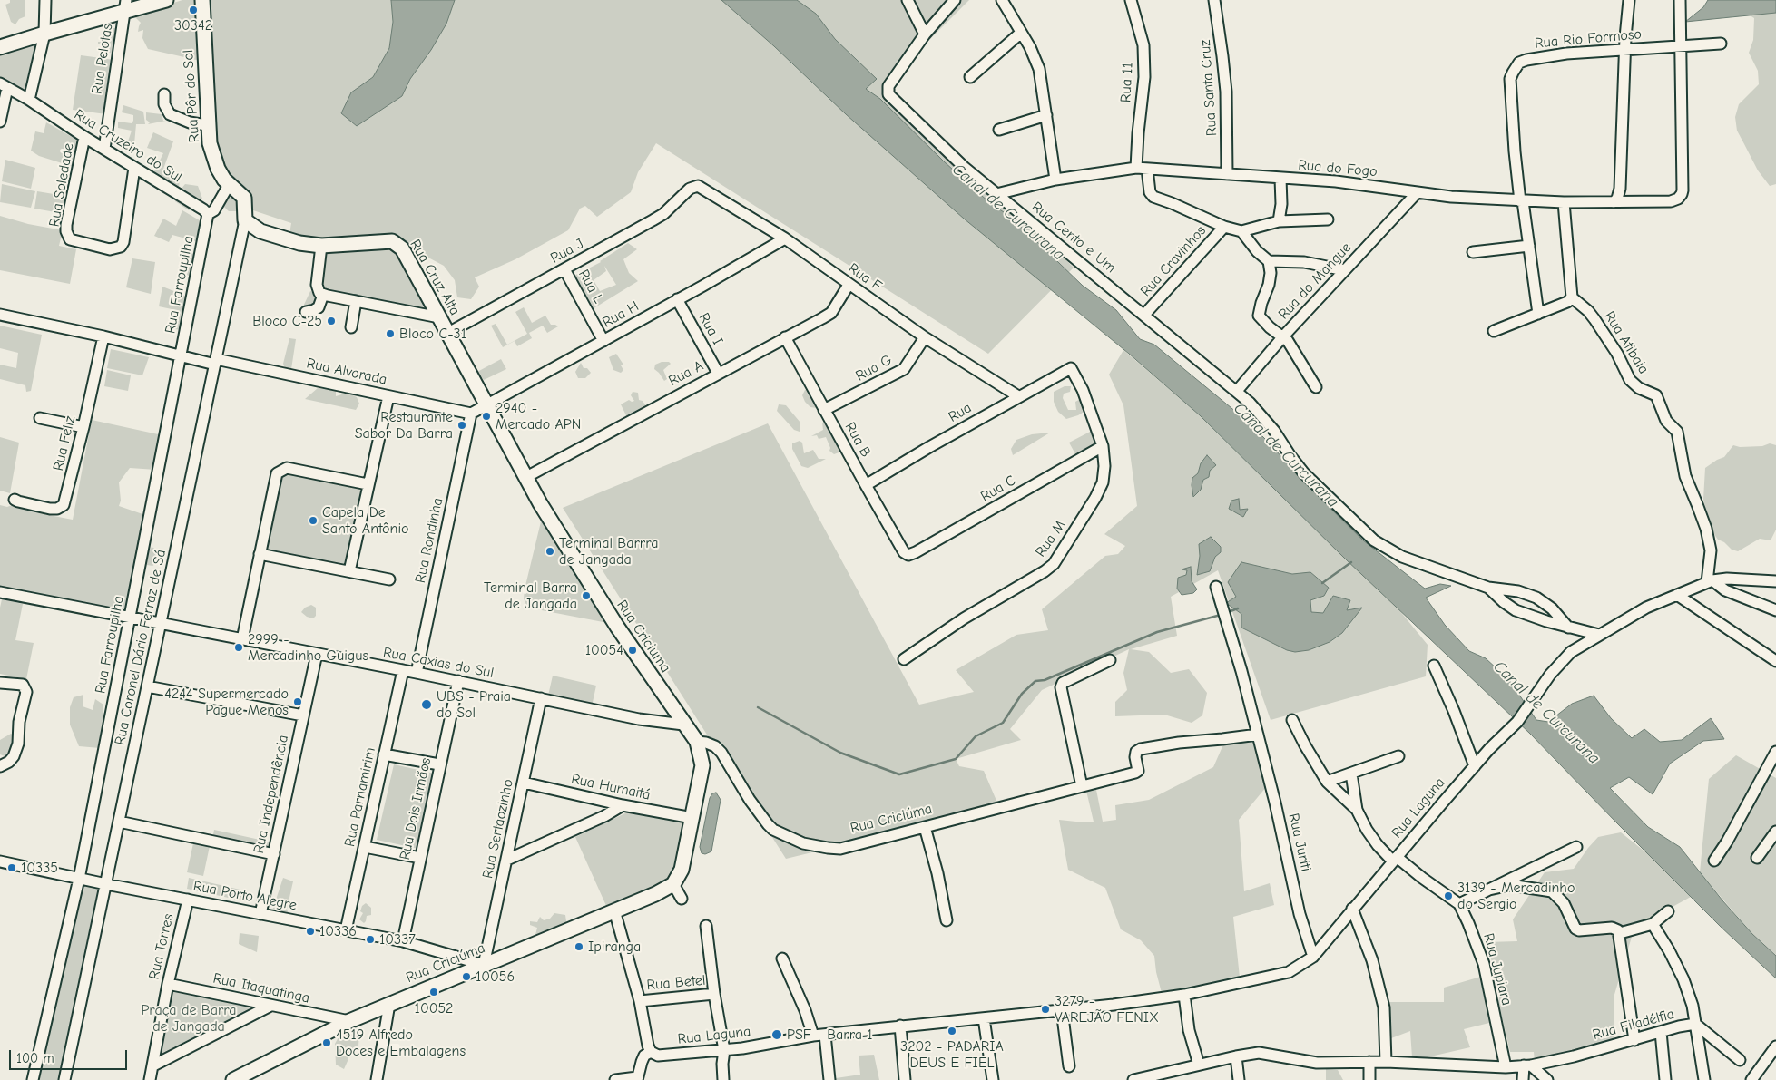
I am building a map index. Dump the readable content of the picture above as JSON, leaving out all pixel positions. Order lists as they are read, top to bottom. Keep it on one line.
{"streets":{"main road":["Rua Pôr do Sol","Rua Cruz Alta","Rua Criciuma","Rua Criciúma"],"street":["Rua Rio Formoso","Rua Pelotas","Rua 11","Rua Santa Cruz","Rua Cruzeiro do Sul","Rua do Fogo","Rua Soledade","Rua Cento e Um","Rua J","Rua Cravinhos","Rua F","Rua do Mangue","Rua Farroupilha","Rua L","Rua H","Rua I","Rua Atibaia","Rua G","Rua Alvorada","Rua A","Rua","Rua B","Rua Feliz","Rua C","Rua M","Rua Rondinha","Rua Coronel Dário Ferraz de Sá","Rua Caxias do Sul","Rua Humaitá","Rua Independência","Rua Parnamirim","Rua Laguna","Rua Dois Irmãos","Rua Sertaozinho","Rua Juriti","Rua Porto Alegre","Rua Torres","Rua Jupiara","Rua Betel","Rua Itaquatinga","Rua Filadélfia"]},"crossings":[["Rua Rio Formoso","Rua do Fogo"],["Rua Pelotas","Rua Cruzeiro do Sul"],["Rua 11","Rua do Fogo"],["Rua Santa Cruz","Rua do Fogo"],["Rua Pôr do Sol","Rua Cruz Alta"],["Rua Pôr do Sol","Rua Coronel Dário Ferraz de Sá"],["Rua Cruzeiro do Sul","Rua Soledade"],["Rua Cruzeiro do Sul","Rua Farroupilha"],["Rua do Fogo","Rua Cento e Um"],["Rua do Fogo","Rua do Mangue"],["Rua Cento e Um","Rua Cravinhos"],["Rua Cento e Um","Rua do Mangue"],["Rua J","Rua Cruz Alta"],["Rua J","Rua F"],["Rua J","Rua L"],["Rua Cruz Alta","Rua H"],["Rua Cruz Alta","Rua Criciuma"],["Rua Cruz Alta","Rua Coronel Dário Ferraz de Sá"],["Rua F","Rua H"],["Rua F","Rua G"],["Rua F","Rua A"],["Rua F","Rua"],["Rua Farroupilha","Rua Alvorada"],["Rua Farroupilha","Rua Caxias do Sul"],["Rua Farroupilha","Rua Porto Alegre"],["Rua L","Rua H"],["Rua H","Rua I"],["Rua H","Rua Alvorada"],["Rua H","Rua Rondinha"],["Rua H","Rua Criciuma"],["Rua I","Rua A"],["Rua Atibaia","Rua Laguna"],["Rua G","Rua B"],["Rua Alvorada","Rua Feliz"],["Rua Alvorada","Rua Rondinha"],["Rua Alvorada","Rua Coronel Dário Ferraz de Sá"],["Rua A","Rua B"],["Rua A","Rua Criciuma"],["Rua","Rua B"],["Rua","Rua M"],["Rua B","Rua C"],["Rua C","Rua M"],["Rua Rondinha","Rua Caxias do Sul"],["Rua Criciuma","Rua Caxias do Sul"],["Rua Criciuma","Rua Humaitá"],["Rua Criciuma","Rua Criciúma"],["Rua Coronel Dário Ferraz de Sá","Rua Caxias do Sul"],["Rua Coronel Dário Ferraz de Sá","Rua Porto Alegre"],["Rua Caxias do Sul","Rua Independência"],["Rua Caxias do Sul","Rua Parnamirim"],["Rua Caxias do Sul","Rua Dois Irmãos"],["Rua Caxias do Sul","Rua Sertaozinho"],["Rua Humaitá","Rua Sertaozinho"],["Rua Independência","Rua Porto Alegre"],["Rua Parnamirim","Rua Porto Alegre"],["Rua Laguna","Rua Juriti"],["Rua Laguna","Rua Betel"],["Rua Dois Irmãos","Rua Porto Alegre"],["Rua Criciúma","Rua Sertaozinho"],["Rua Criciúma","Rua Juriti"],["Rua Criciúma","Rua Porto Alegre"],["Rua Criciúma","Rua Itaquatinga"],["Rua Sertaozinho","Rua Porto Alegre"],["Rua Porto Alegre","Rua Torres"],["Rua Torres","Rua Itaquatinga"],["Rua Jupiara","Rua Filadélfia"]],"water":["Canal de Curcurana"],"parks":["Praça de Barra de Jangada"],"places":["30342","Bloco C-25","Bloco C-31","2940 - Mercado APN","Restaurante Sabor Da Barra","Capela De Santo Antônio","Terminal Barrra de Jangada","Terminal Barra de Jangada","2999 - Mercadinho Guigus","10054","4244 Supermercado Pague Menos","UBS - Praia do Sol","10335","3139 - Mercadinho do Sergio","10336","10337","Ipiranga","10056","10052","3279 - VAREJÃO FENIX","3202 - PADARIA DEUS E FIEL","PSF - Barra 1","4519 Alfredo Doces e Embalagens"],"scale_bar":"100 m"}
